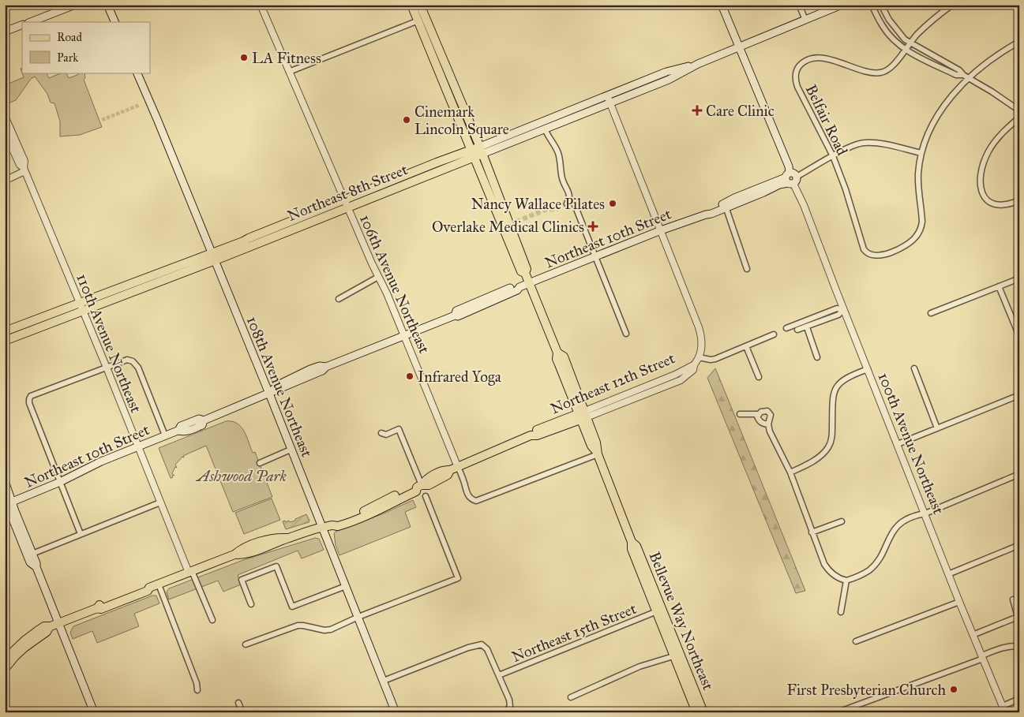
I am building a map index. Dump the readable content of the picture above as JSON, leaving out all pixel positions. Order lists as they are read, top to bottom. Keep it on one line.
{"streets":{"main road":["Northeast 8th Street","Northeast 10th Street","Northeast 12th Street","108th Avenue Northeast","100th Avenue Northeast","Bellevue Way Northeast"],"street":["Belfair Road","106th Avenue Northeast","110th Avenue Northeast","Northeast 15th Street"]},"crossings":[["Northeast 8th Street","106th Avenue Northeast"],["Northeast 8th Street","110th Avenue Northeast"],["Northeast 8th Street","108th Avenue Northeast"],["Northeast 8th Street","100th Avenue Northeast"],["Northeast 8th Street","Bellevue Way Northeast"],["Northeast 10th Street","106th Avenue Northeast"],["Northeast 10th Street","110th Avenue Northeast"],["Northeast 10th Street","108th Avenue Northeast"],["Northeast 10th Street","100th Avenue Northeast"],["Northeast 10th Street","Bellevue Way Northeast"],["106th Avenue Northeast","Northeast 12th Street"],["110th Avenue Northeast","Northeast 12th Street"],["Northeast 12th Street","108th Avenue Northeast"],["Northeast 12th Street","Bellevue Way Northeast"],["Bellevue Way Northeast","Northeast 15th Street"]],"parks":["Ashwood Park"],"places":{"other":["LA Fitness","Cinemark Lincoln Square","Nancy Wallace Pilates","Infrared Yoga","First Presbyterian Church"],"health":["Care Clinic","Overlake Medical Clinics"]},"legend":["Road","Park"]}
